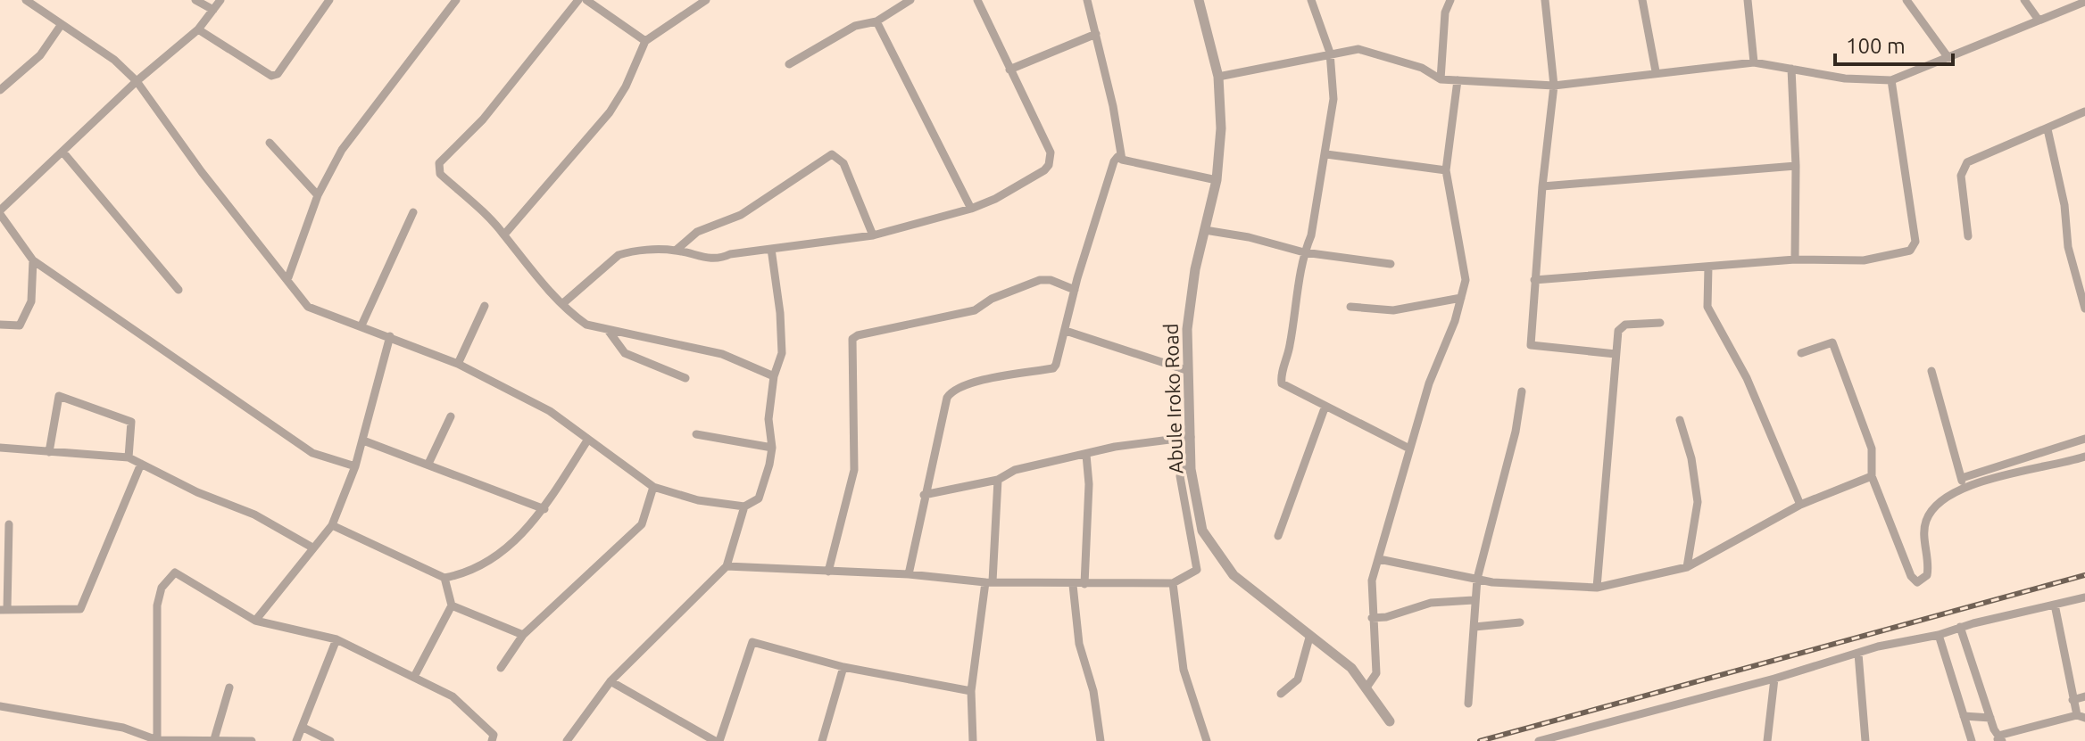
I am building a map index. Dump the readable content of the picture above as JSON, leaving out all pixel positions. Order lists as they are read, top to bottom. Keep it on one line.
{"streets":{"street":["Abule Iroko Road"]},"scale_bar":"100 m"}
